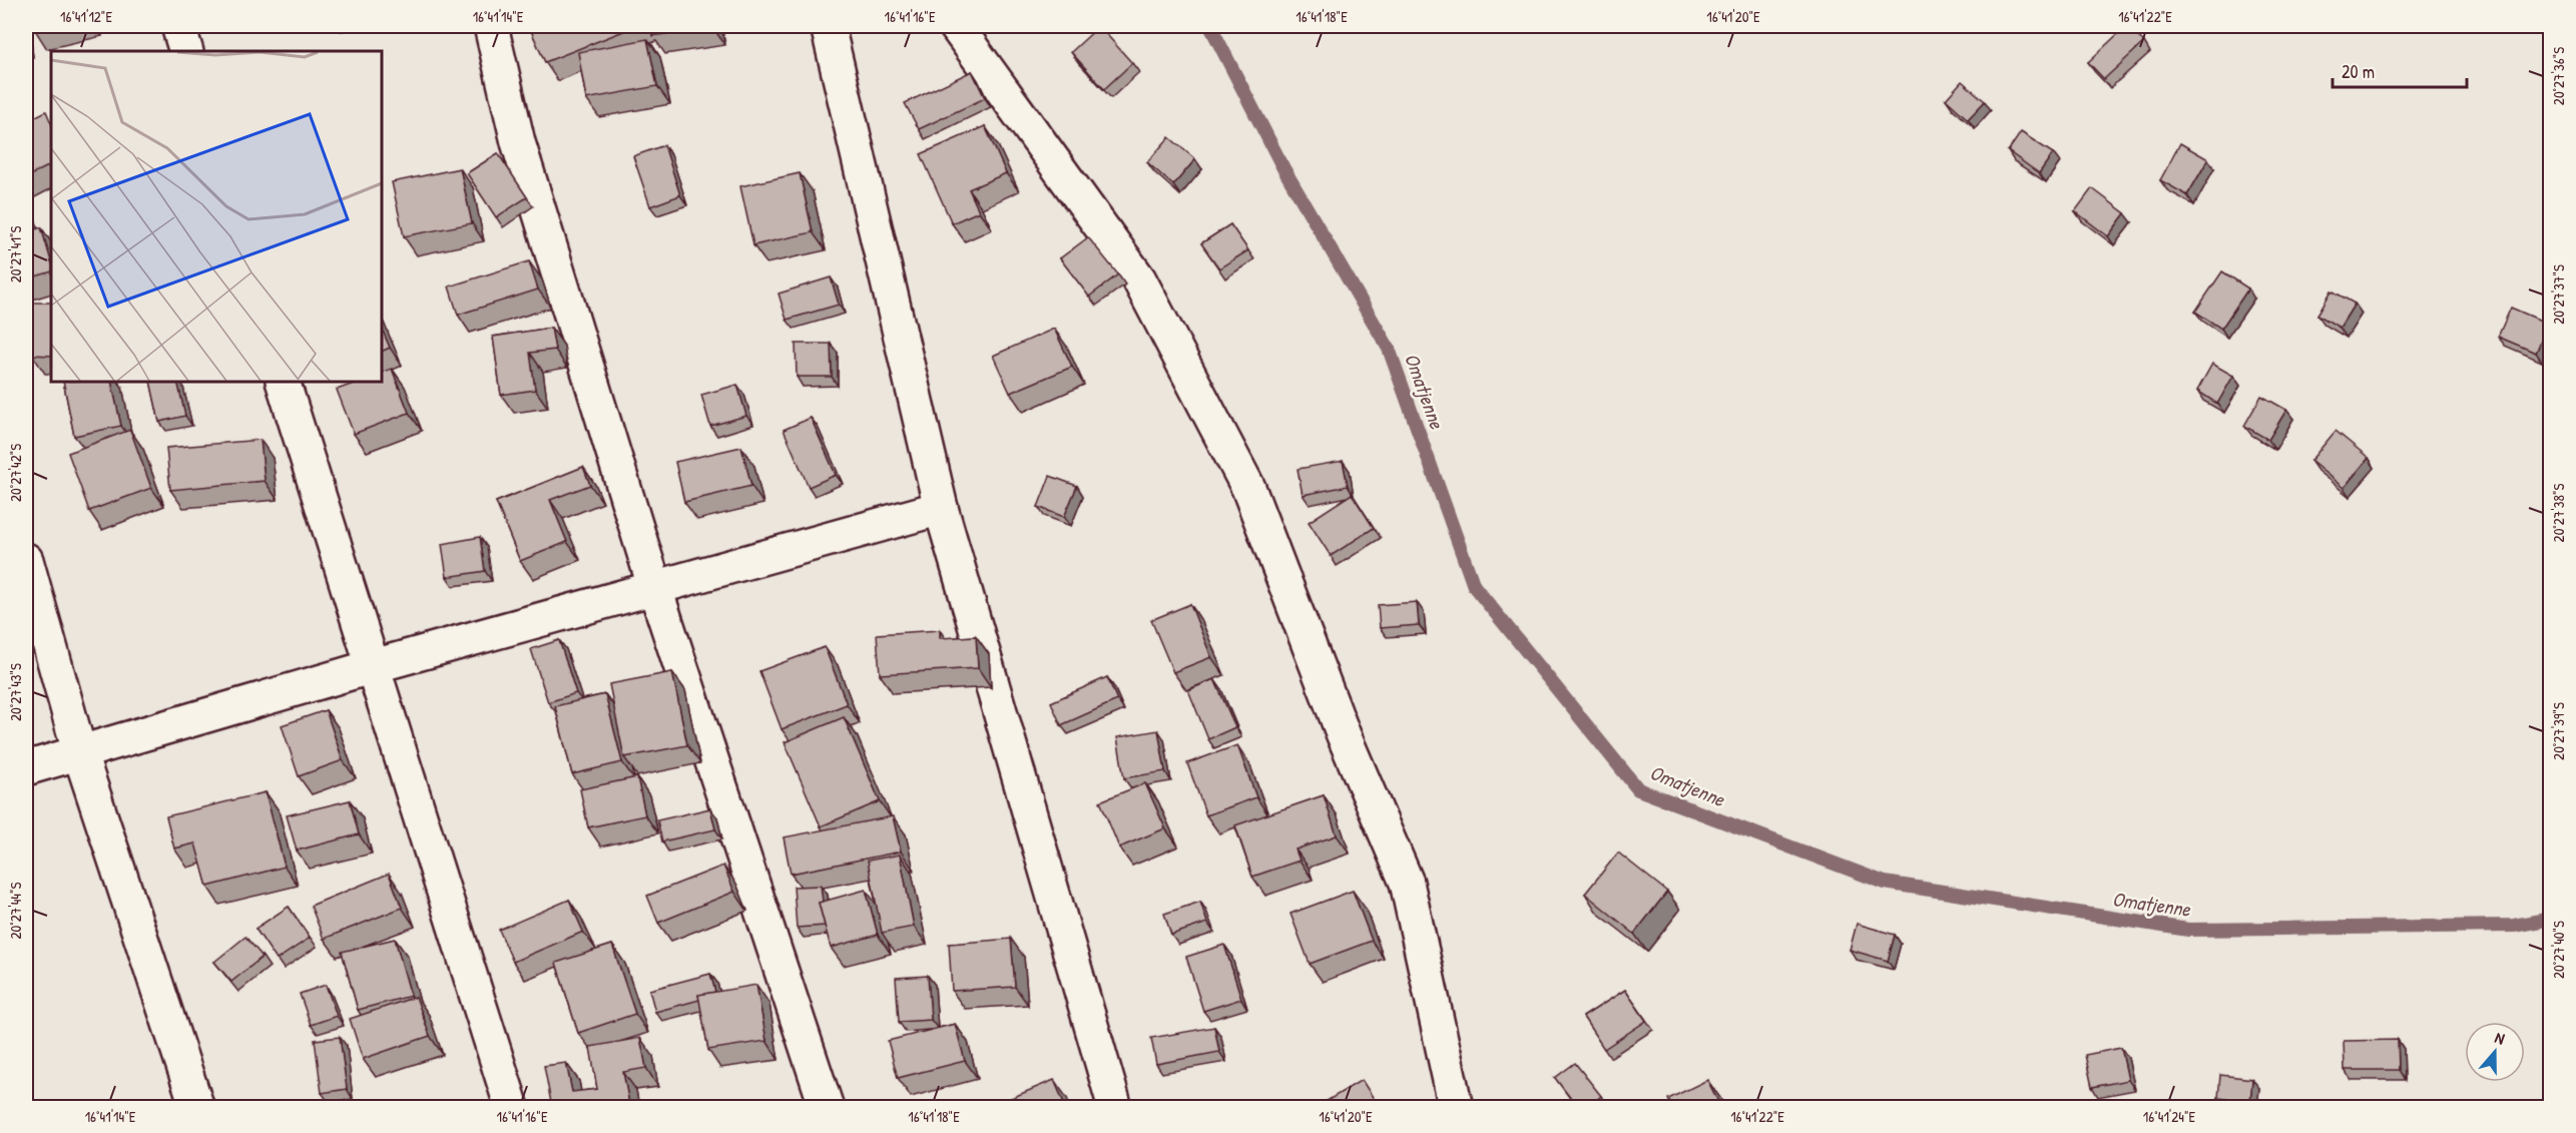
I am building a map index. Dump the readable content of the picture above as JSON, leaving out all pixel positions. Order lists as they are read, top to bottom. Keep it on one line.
{"water":["Omatjenne"],"scale_bar":"20 m","north":"top","coordinates":["16°41'12\"E","16°41'14\"E","16°41'16\"E","16°41'18\"E","16°41'20\"E","16°41'22\"E","20°27'36\"S","20°27'41\"S","20°27'37\"S","20°27'42\"S","20°27'38\"S","20°27'43\"S","20°27'39\"S","20°27'44\"S","20°27'40\"S","16°41'24\"E"]}
